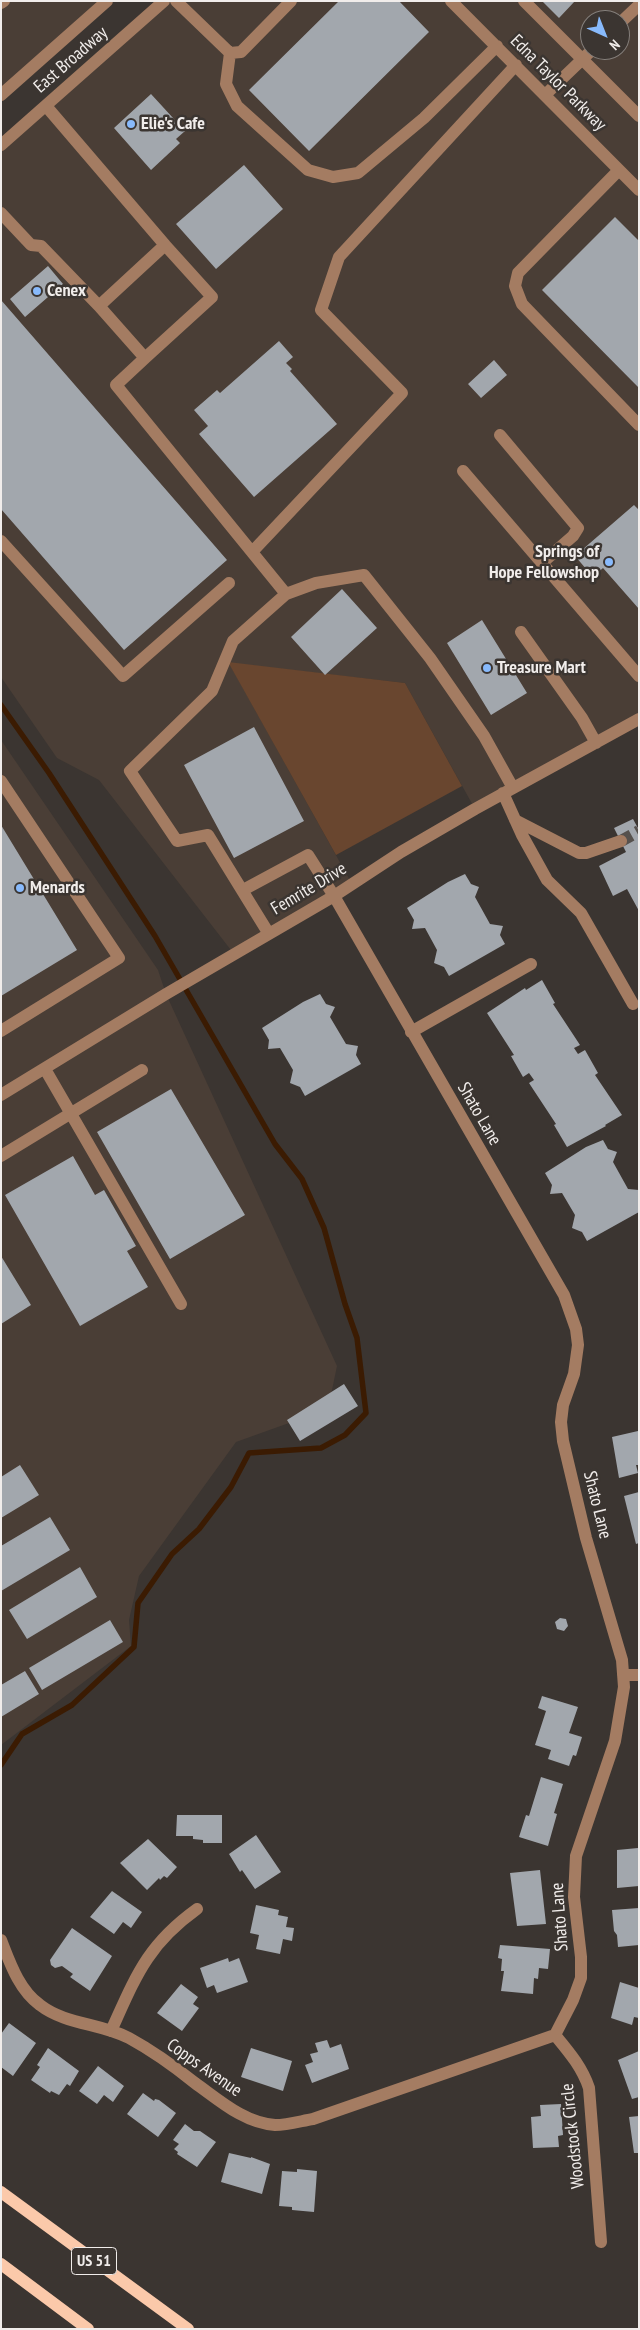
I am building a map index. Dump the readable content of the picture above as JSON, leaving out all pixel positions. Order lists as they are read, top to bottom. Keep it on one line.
{"streets":{"main road":["US 51"],"street":["East Broadway","Edna Taylor Parkway","Femrite Drive","Shato Lane","Copps Avenue","Woodstock Circle"]},"crossings":[["Femrite Drive","Shato Lane"],["Shato Lane","Copps Avenue"],["Shato Lane","Woodstock Circle"],["Copps Avenue","Woodstock Circle"]],"places":["Elie's Cafe","Cenex","Springs of Hope Fellowshop","Treasure Mart","Menards"],"north":"bottom right"}
